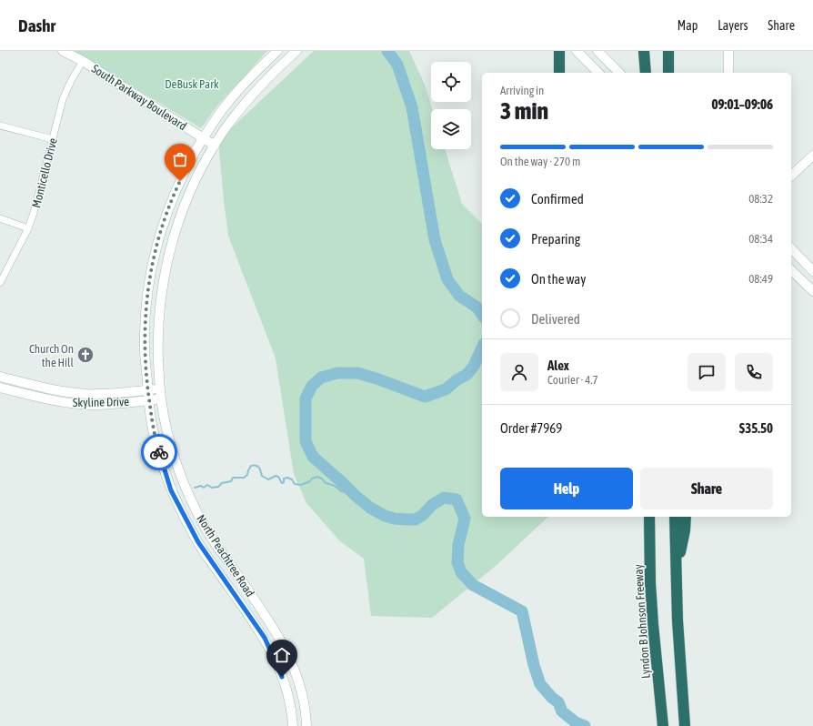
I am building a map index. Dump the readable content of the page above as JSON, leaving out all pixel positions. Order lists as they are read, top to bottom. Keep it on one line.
{"streets":{"highway":["Lyndon B Johnson Freeway"],"main road":["South Parkway Boulevard","Skyline Drive","North Peachtree Road"],"street":["Monticello Drive"]},"crossings":[["South Parkway Boulevard","Monticello Drive"],["South Parkway Boulevard","North Peachtree Road"],["Skyline Drive","North Peachtree Road"]],"parks":["DeBusk Park"],"places":{"church":["Church On the Hill"]},"page":{"header":"Dashr","nav":["Map","Layers","Share"],"heading":["3 min","Arriving in","09:01–09:06"],"panel":["Alex","Courier · 4.7","Order #7969","$35.50"],"bar":"On the way · 270 m","list":[["Confirmed","08:32"],["Preparing","08:34"],["On the way","08:49"],"Delivered"],"buttons":["Help","Share"]}}
